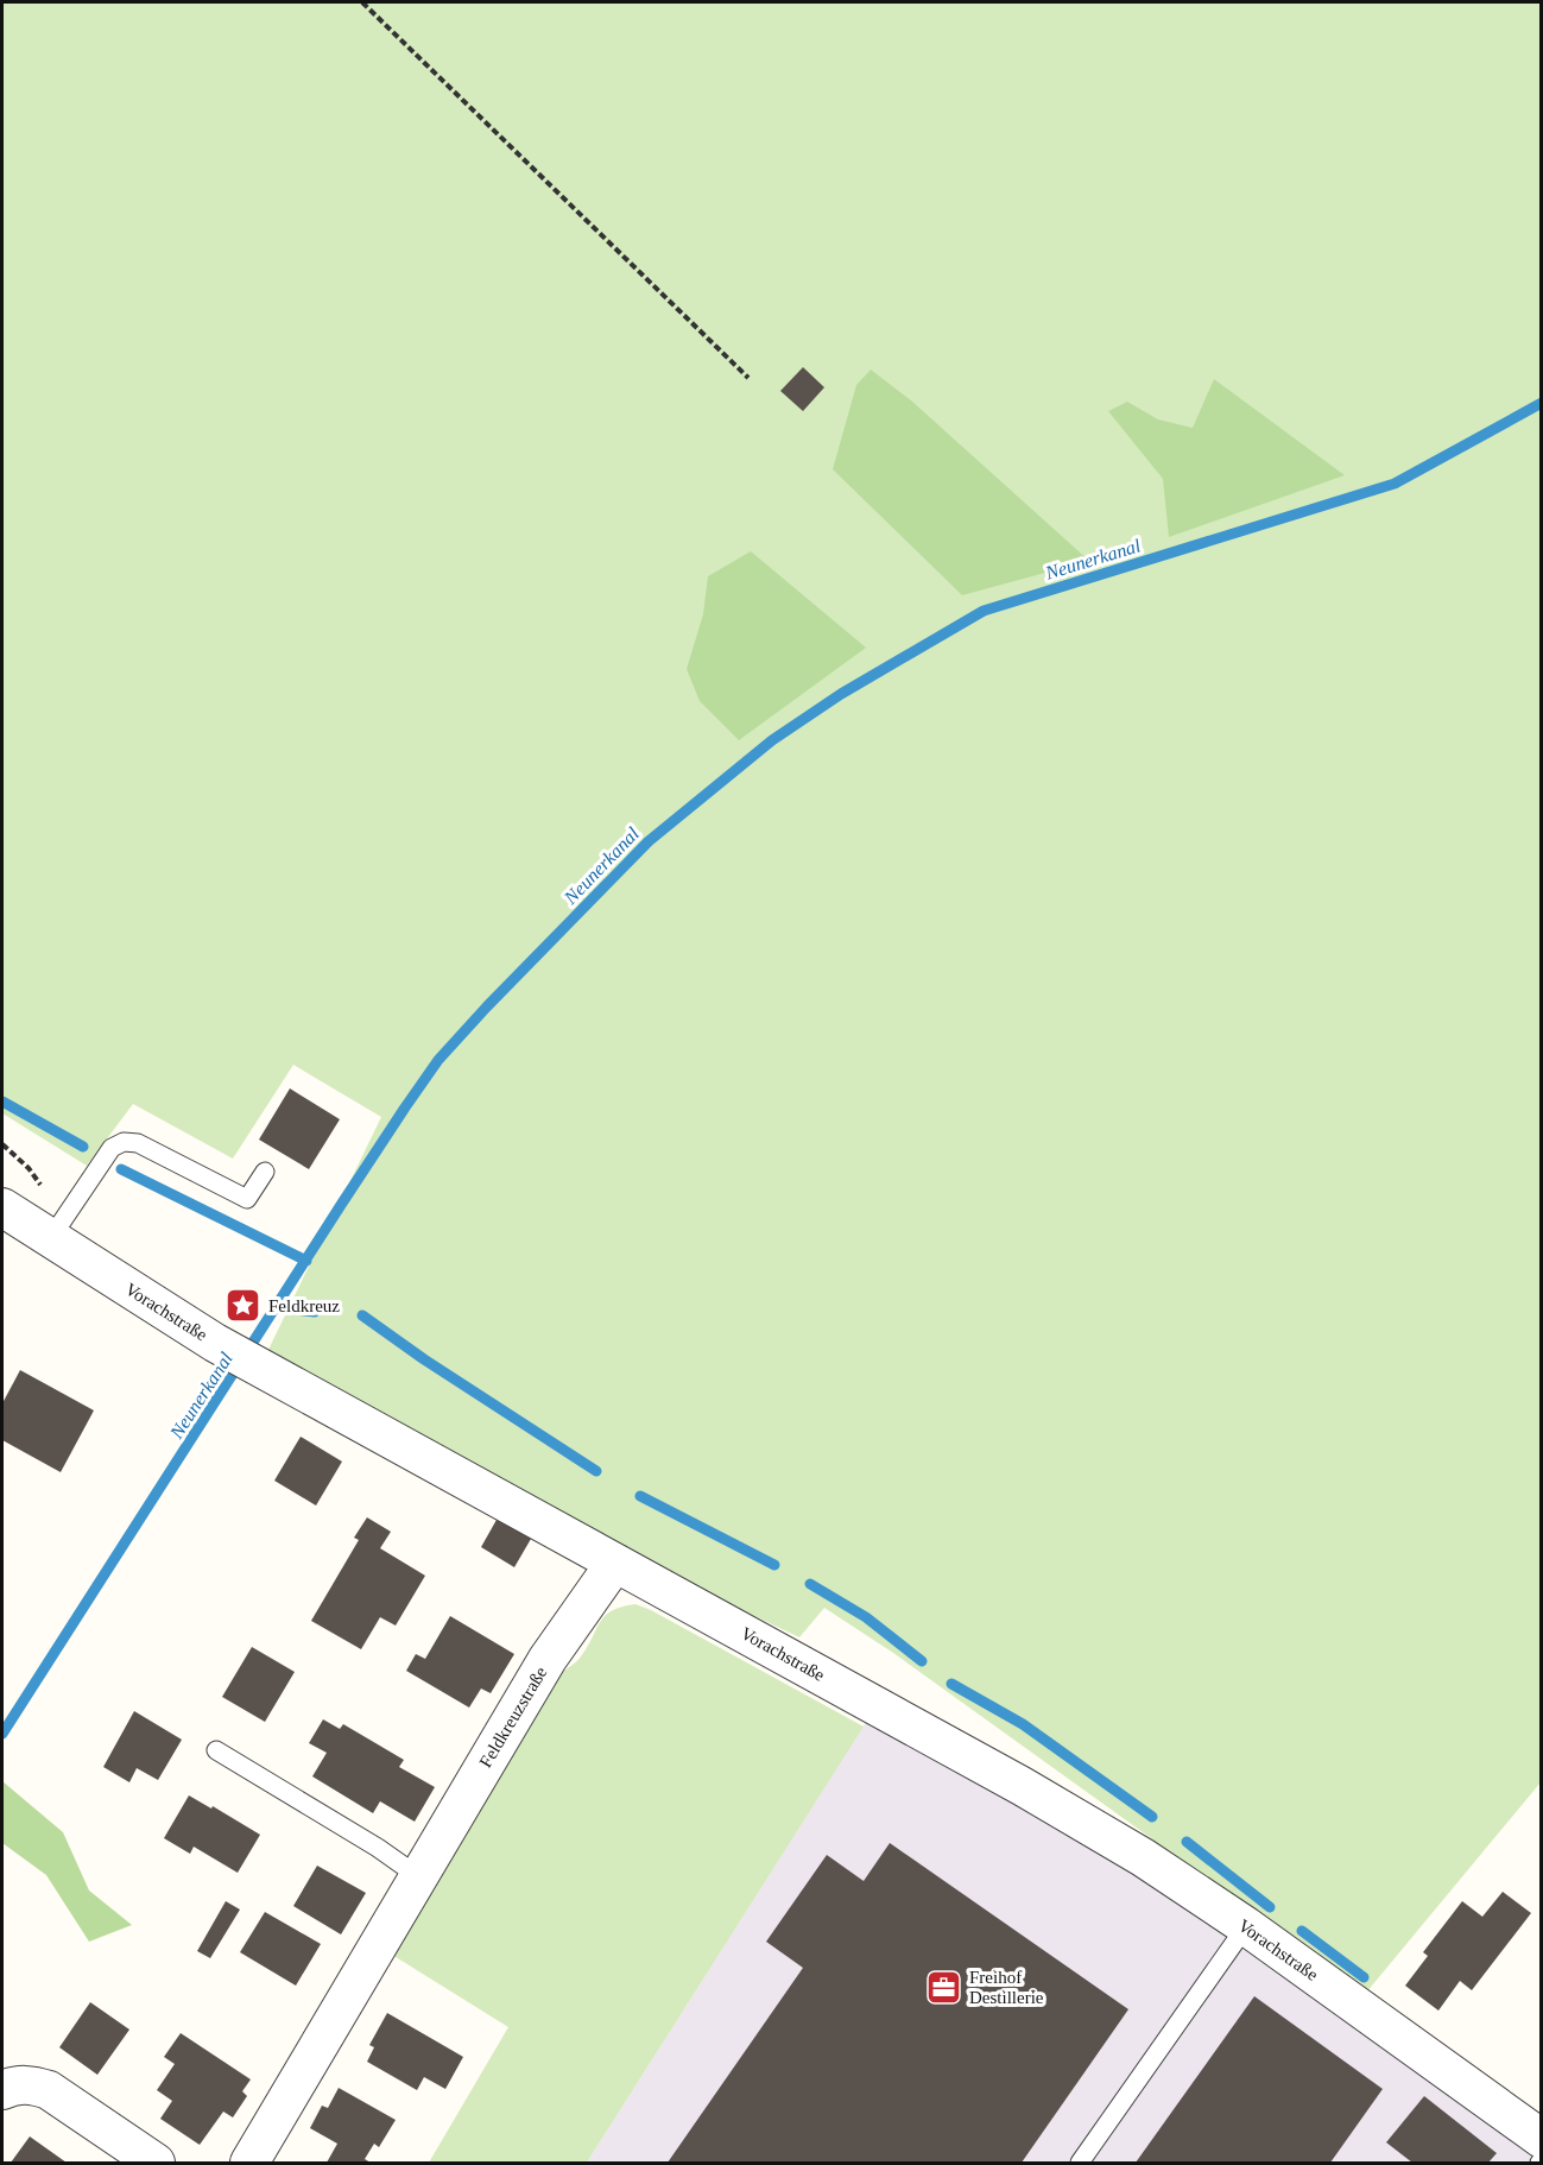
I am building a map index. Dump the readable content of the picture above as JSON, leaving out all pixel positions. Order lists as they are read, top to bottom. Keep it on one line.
{"streets":{"street":["Vorachstraße","Feldkreuzstraße"]},"crossings":[["Vorachstraße","Feldkreuzstraße"]],"water":["Neunerkanal"],"places":{"place":["Feldkreuz"],"office":["Freihof Destillerie"]}}
